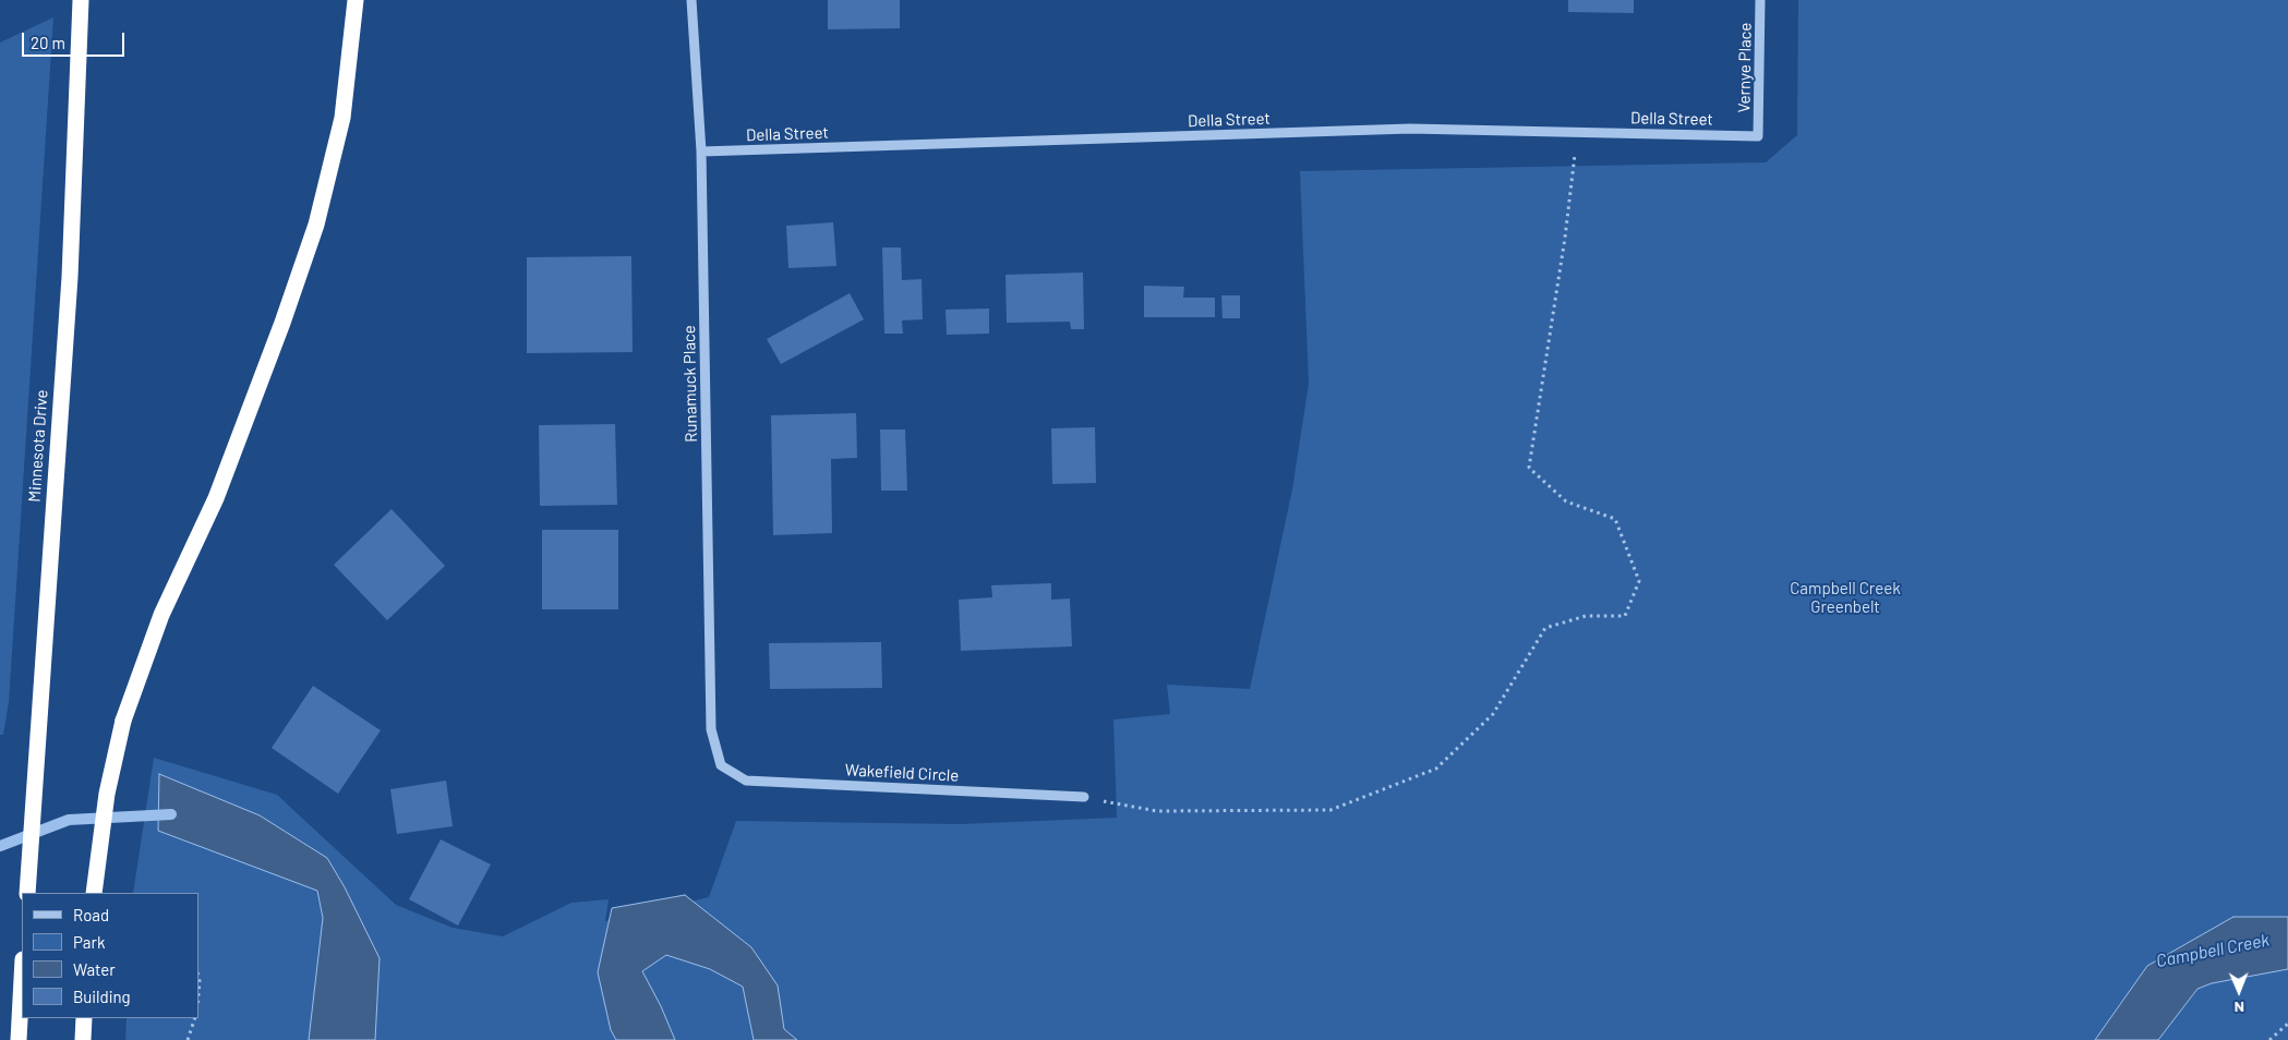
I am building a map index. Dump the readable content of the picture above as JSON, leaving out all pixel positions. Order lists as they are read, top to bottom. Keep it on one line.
{"streets":{"highway":["Minnesota Drive"],"street":["Vernye Place","Della Street","Runamuck Place","Wakefield Circle"]},"crossings":[["Vernye Place","Della Street"],["Della Street","Runamuck Place"],["Runamuck Place","Wakefield Circle"]],"water":["Campbell Creek"],"parks":["Campbell Creek Greenbelt"],"legend":["Road","Park","Water","Building"],"scale_bar":"20 m","north":"bottom"}
